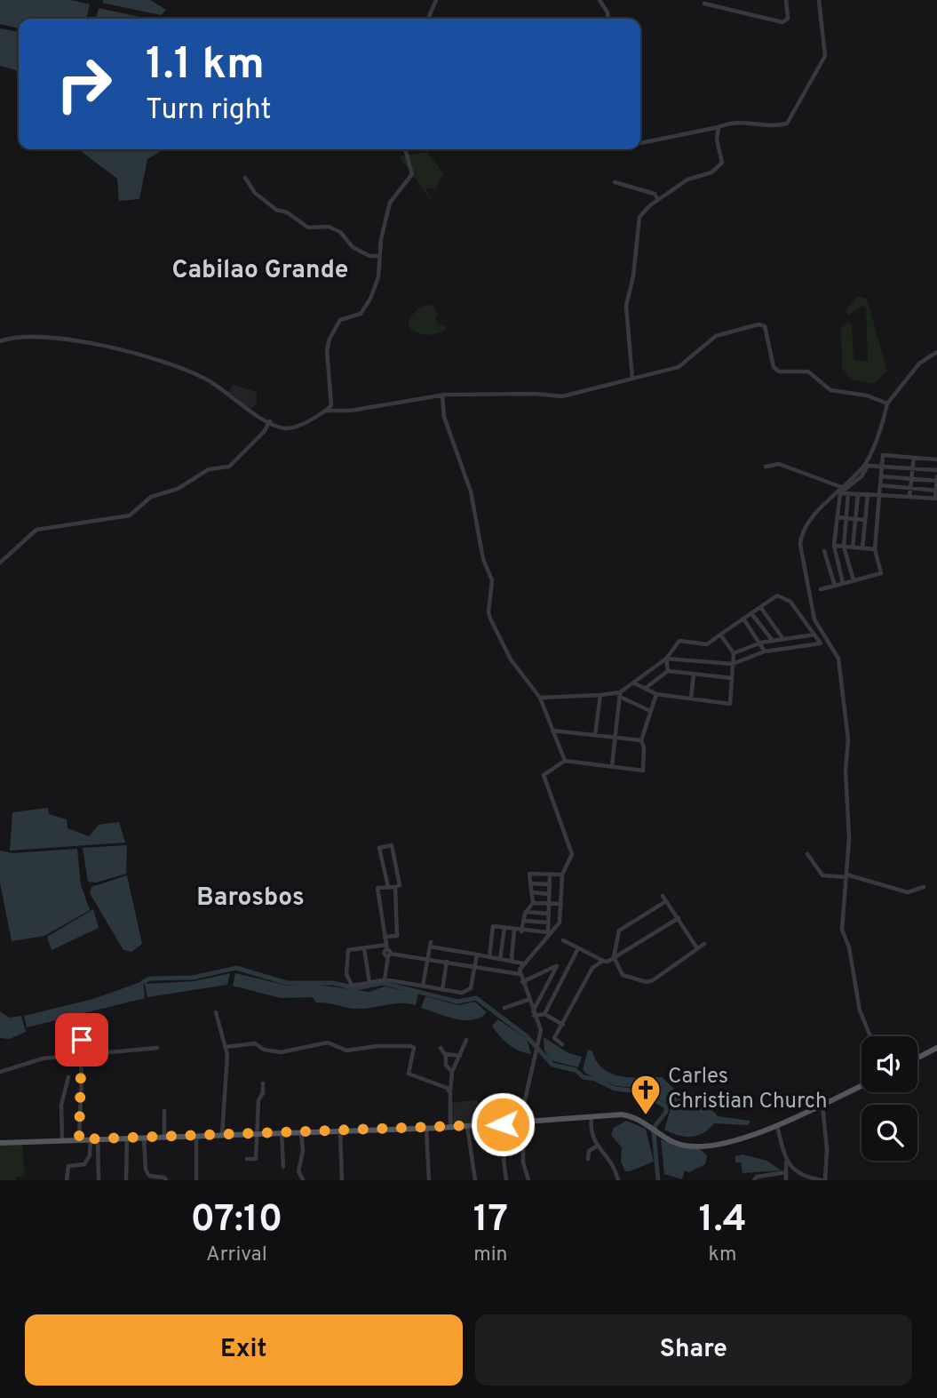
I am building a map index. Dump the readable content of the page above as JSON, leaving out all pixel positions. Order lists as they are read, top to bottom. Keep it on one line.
{"districts":["Cabilao Grande","Barosbos"],"places":{"church":["Carles Christian Church"]},"page":{"turn":["1.1 km","Turn right"],"eta":["07:10","Arrival","17","min","1.4","km"],"buttons":["Exit","Share"]}}
